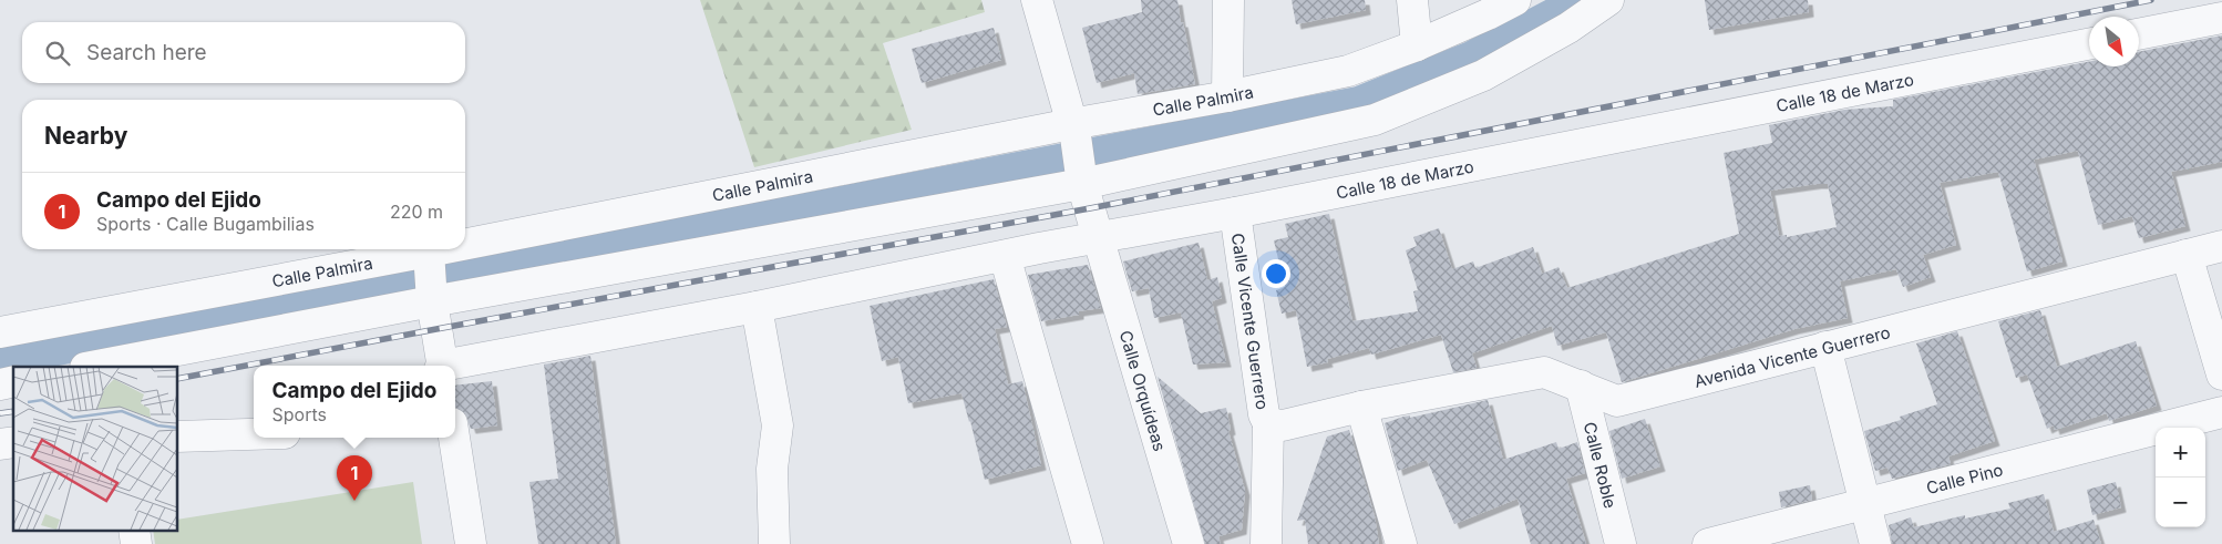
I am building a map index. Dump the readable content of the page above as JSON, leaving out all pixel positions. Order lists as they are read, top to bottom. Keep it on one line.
{"streets":{"street":["Calle 18 de Marzo","Calle Palmira","Calle Vicente Guerrero","Avenida Vicente Guerrero","Calle Orquídeas","Calle Roble","Calle Pino"]},"crossings":[["Calle 18 de Marzo","Calle Vicente Guerrero"],["Calle 18 de Marzo","Calle Orquídeas"],["Calle Palmira","Calle Orquídeas"],["Calle Vicente Guerrero","Avenida Vicente Guerrero"],["Avenida Vicente Guerrero","Calle Roble"]],"north":"bottom right","page":{"search":"Search here","heading":"Nearby","list":[{"mark":"1","name":"Campo del Ejido","note":"Sports · Calle Bugambilias","value":"220 m"}],"popup":["Campo del Ejido","Sports"],"map_buttons":["+","−"],"pins":"1"}}
